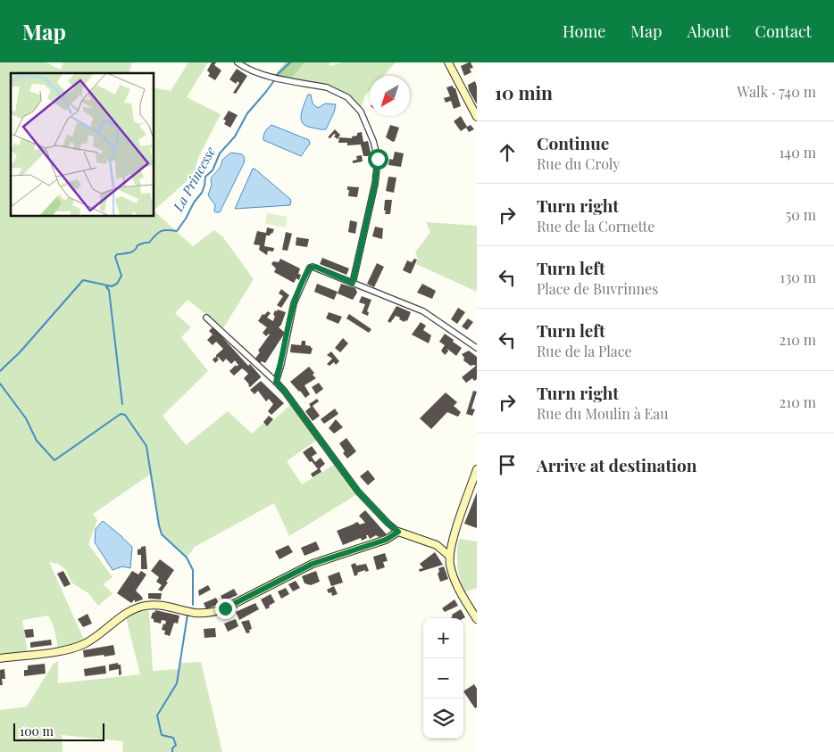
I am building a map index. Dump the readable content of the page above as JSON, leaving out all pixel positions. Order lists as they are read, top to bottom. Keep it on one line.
{"water":["La Princesse"],"scale_bar":"100 m","north":"bottom left","page":{"header":"Map","nav":["Home","Map","About","Contact"],"heading":["10 min","Walk · 740 m"],"list":[["Continue","Rue du Croly","140 m"],["Turn right","Rue de la Cornette","50 m"],["Turn left","Place de Buvrinnes","130 m"],["Turn left","Rue de la Place","210 m"],["Turn right","Rue du Moulin à Eau","210 m"],"Arrive at destination"],"map_buttons":["+","−"],"scale":"100 m"}}
